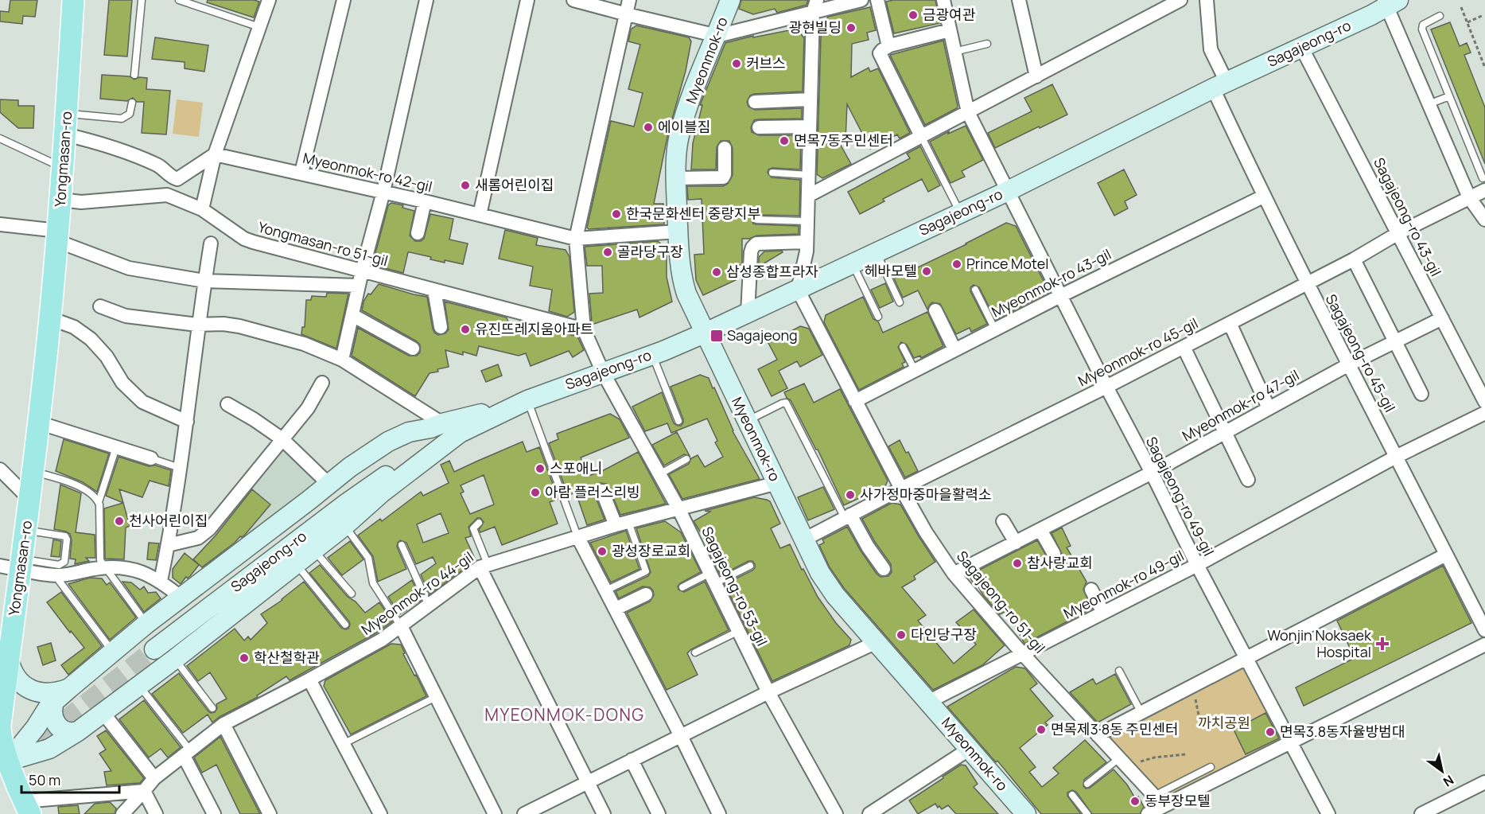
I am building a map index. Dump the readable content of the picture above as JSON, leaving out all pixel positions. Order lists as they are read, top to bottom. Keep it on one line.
{"streets":{"main road":["Sagajeong-ro","Myeonmok-ro","Yongmasan-ro"],"street":["Myeonmok-ro 42-gil","Sagajeong-ro 43-gil","Yongmasan-ro 51-gil","Myeonmok-ro 43-gil","Myeonmok-ro 45-gil","Sagajeong-ro 45-gil","Myeonmok-ro 47-gil","Sagajeong-ro 49-gil","Myeonmok-ro 49-gil","Sagajeong-ro 53-gil","Myeonmok-ro 44-gil","Sagajeong-ro 51-gil"]},"crossings":[["Sagajeong-ro","Myeonmok-ro"],["Sagajeong-ro","Sagajeong-ro 43-gil"],["Sagajeong-ro","Sagajeong-ro 45-gil"],["Sagajeong-ro","Sagajeong-ro 49-gil"],["Sagajeong-ro","Sagajeong-ro 53-gil"],["Sagajeong-ro","Sagajeong-ro 51-gil"],["Myeonmok-ro","Myeonmok-ro 42-gil"],["Myeonmok-ro","Myeonmok-ro 45-gil"],["Myeonmok-ro","Myeonmok-ro 49-gil"],["Myeonmok-ro","Myeonmok-ro 44-gil"],["Yongmasan-ro","Yongmasan-ro 51-gil"],["Myeonmok-ro 42-gil","Sagajeong-ro 53-gil"],["Sagajeong-ro 43-gil","Myeonmok-ro 45-gil"],["Sagajeong-ro 43-gil","Myeonmok-ro 47-gil"],["Yongmasan-ro 51-gil","Sagajeong-ro 53-gil"],["Myeonmok-ro 43-gil","Sagajeong-ro 45-gil"],["Myeonmok-ro 43-gil","Sagajeong-ro 49-gil"],["Myeonmok-ro 43-gil","Sagajeong-ro 51-gil"],["Myeonmok-ro 45-gil","Sagajeong-ro 45-gil"],["Myeonmok-ro 45-gil","Sagajeong-ro 49-gil"],["Myeonmok-ro 45-gil","Sagajeong-ro 51-gil"],["Sagajeong-ro 45-gil","Myeonmok-ro 47-gil"],["Sagajeong-ro 45-gil","Myeonmok-ro 49-gil"],["Myeonmok-ro 47-gil","Sagajeong-ro 49-gil"],["Myeonmok-ro 47-gil","Sagajeong-ro 51-gil"],["Sagajeong-ro 49-gil","Myeonmok-ro 49-gil"],["Myeonmok-ro 49-gil","Sagajeong-ro 51-gil"],["Sagajeong-ro 53-gil","Myeonmok-ro 44-gil"]],"districts":["MYEONMOK-DONG"],"parks":["까치공원"],"places":{"other":["금광여관","광현빌딩","커브스","에이블짐","면목7동주민센터","새롬어린이집","한국문화센터 중랑지부","골라당구장","Prince Motel","헤바모텔","삼성종합프라자","유진뜨레지움아파트","스포애니","아람 플러스리빙","사가정마중마을활력소","천사어린이집","광성장로교회","참사랑교회","다인당구장","학산철학관","면목제3·8동 주민센터","면목3.8동자율방범대","동부장모텔"],"transit":["Sagajeong"],"health":["Wonjin Noksaek Hospital"]},"scale_bar":"50 m","north":"bottom right"}
